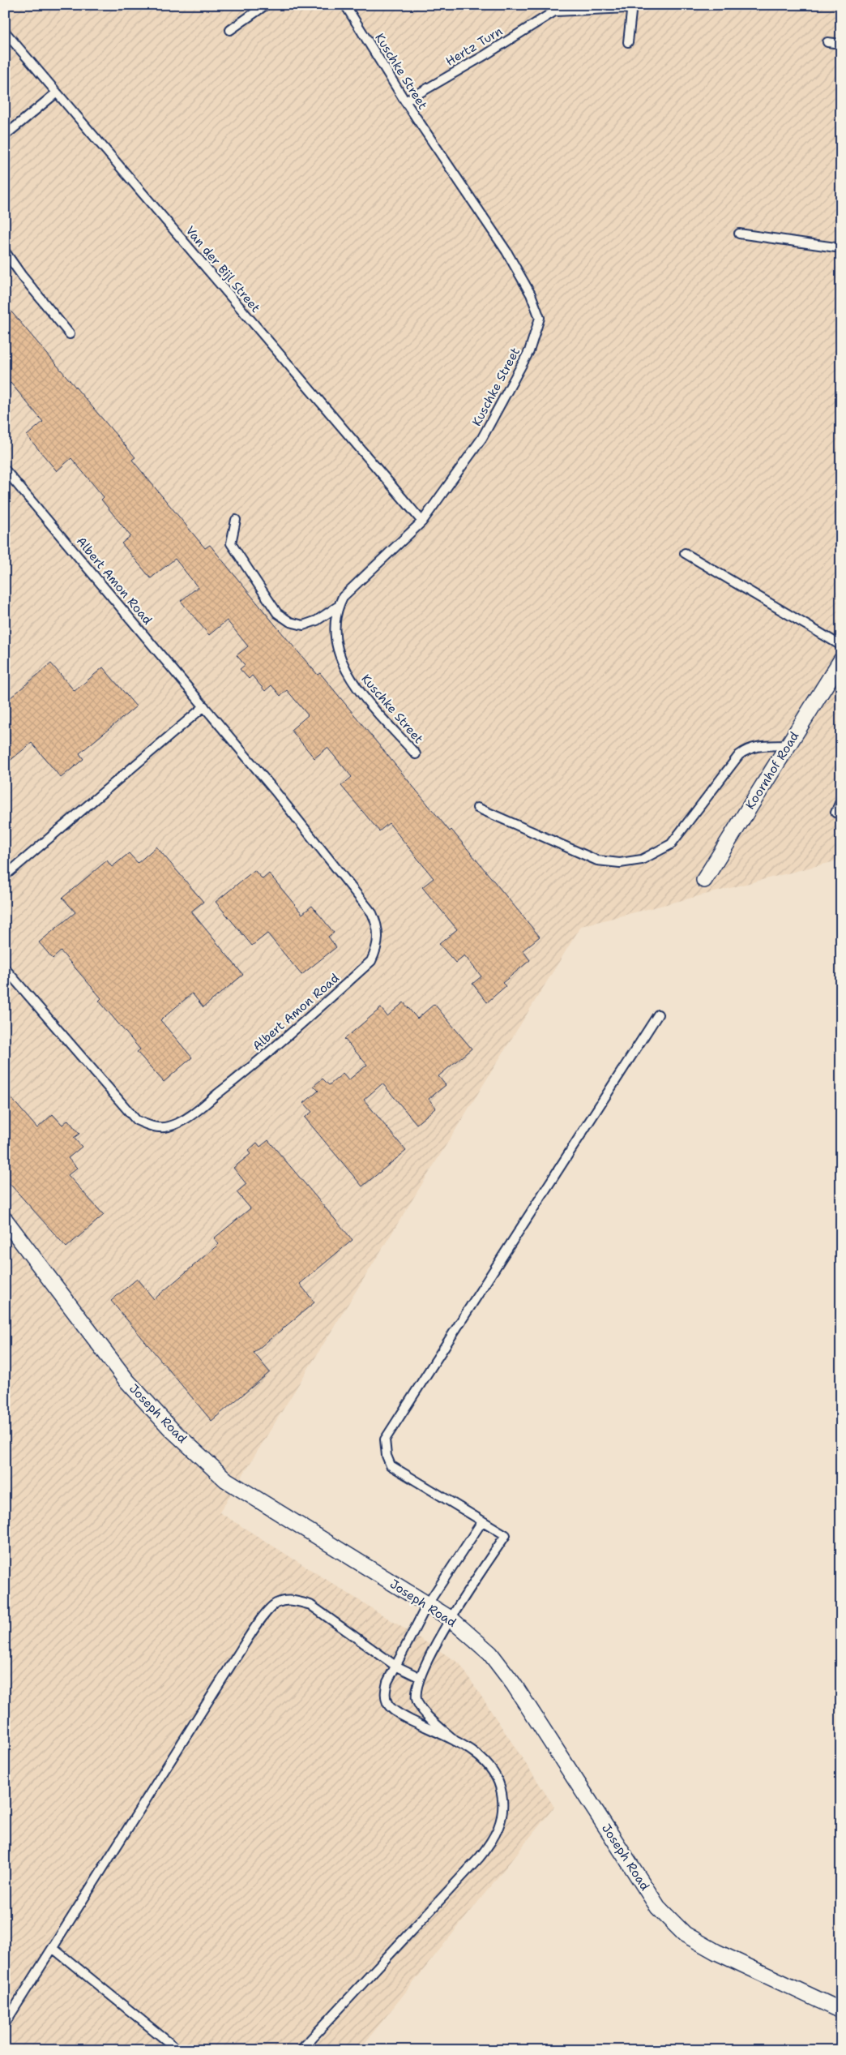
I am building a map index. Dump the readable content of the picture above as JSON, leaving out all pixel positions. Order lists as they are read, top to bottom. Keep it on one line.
{"streets":{"street":["Koornhof Road","Joseph Road"],"lane":["Hertz Turn","Kuschke Street","Van der Bijl Street","Albert Amon Road"]},"crossings":[["Hertz Turn","Kuschke Street"],["Kuschke Street","Van der Bijl Street"]]}
